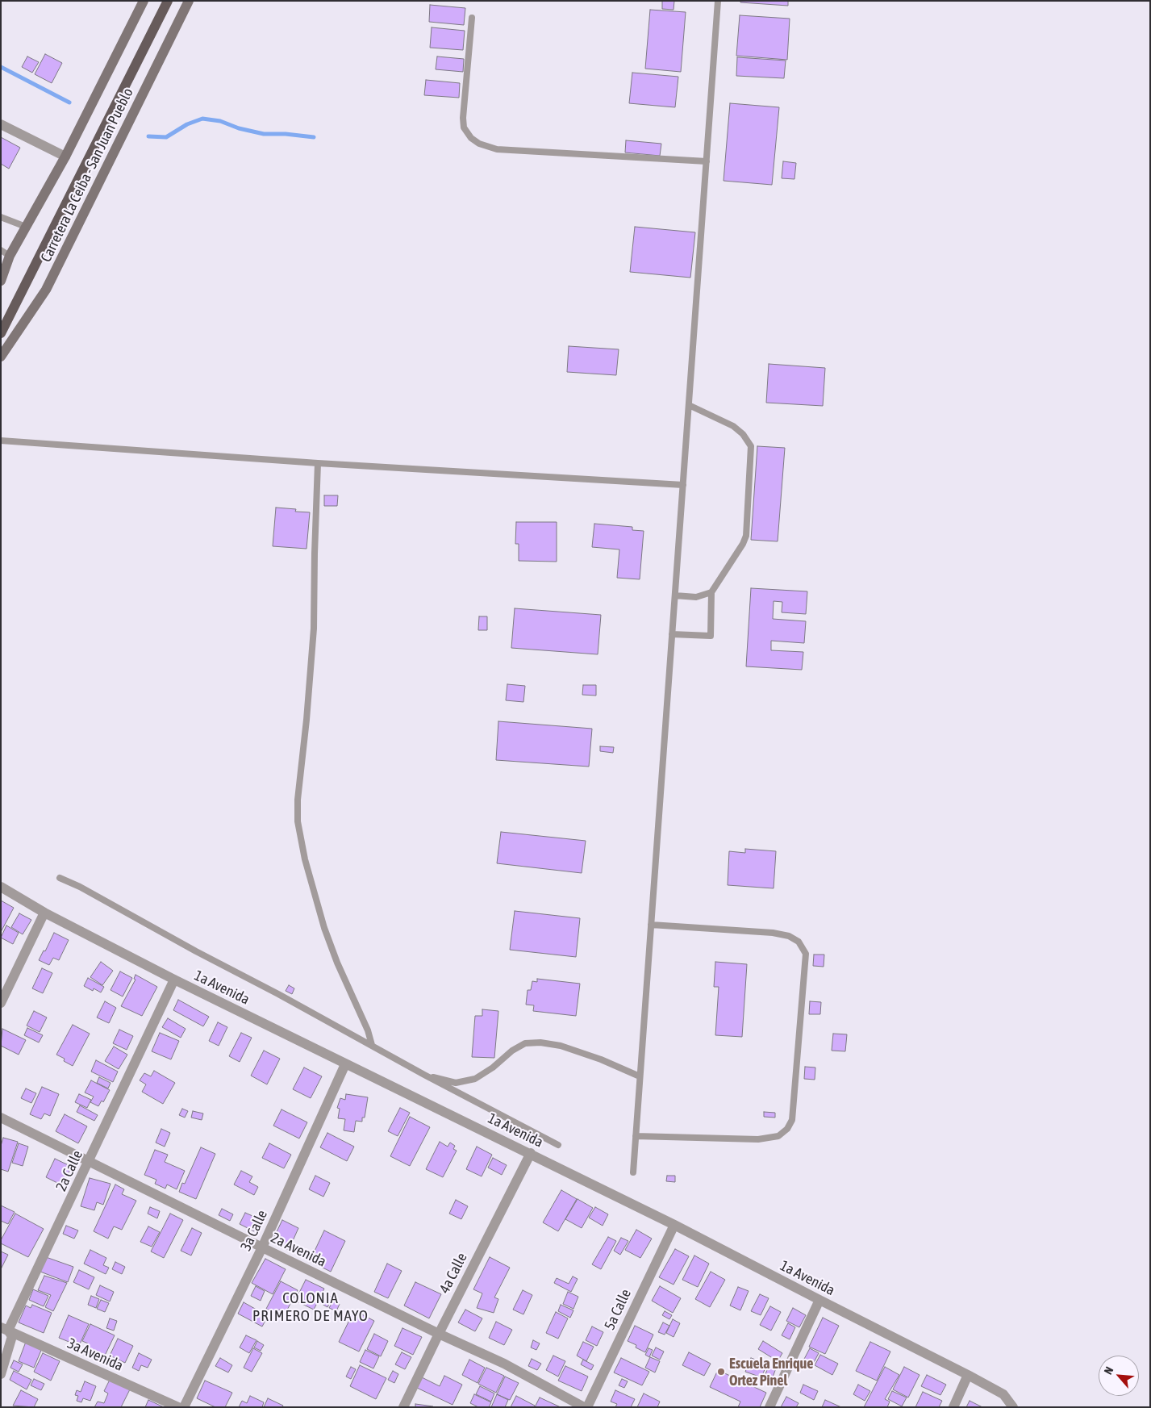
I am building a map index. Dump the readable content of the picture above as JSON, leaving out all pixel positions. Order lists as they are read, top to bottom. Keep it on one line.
{"streets":{"main road":["Carretera La Ceiba - San Juan Pueblo"],"street":["1a Avenida","2a Calle","3a Calle","2a Avenida","4a Calle","5a Calle","3a Avenida"]},"crossings":[["1a Avenida","2a Calle"],["1a Avenida","3a Calle"],["1a Avenida","4a Calle"],["1a Avenida","5a Calle"],["2a Calle","2a Avenida"],["2a Calle","3a Avenida"],["3a Calle","2a Avenida"],["2a Avenida","4a Calle"]],"districts":["COLONIA PRIMERO DE MAYO"],"places":["Escuela Enrique Ortez Pinel"],"north":"top left"}
